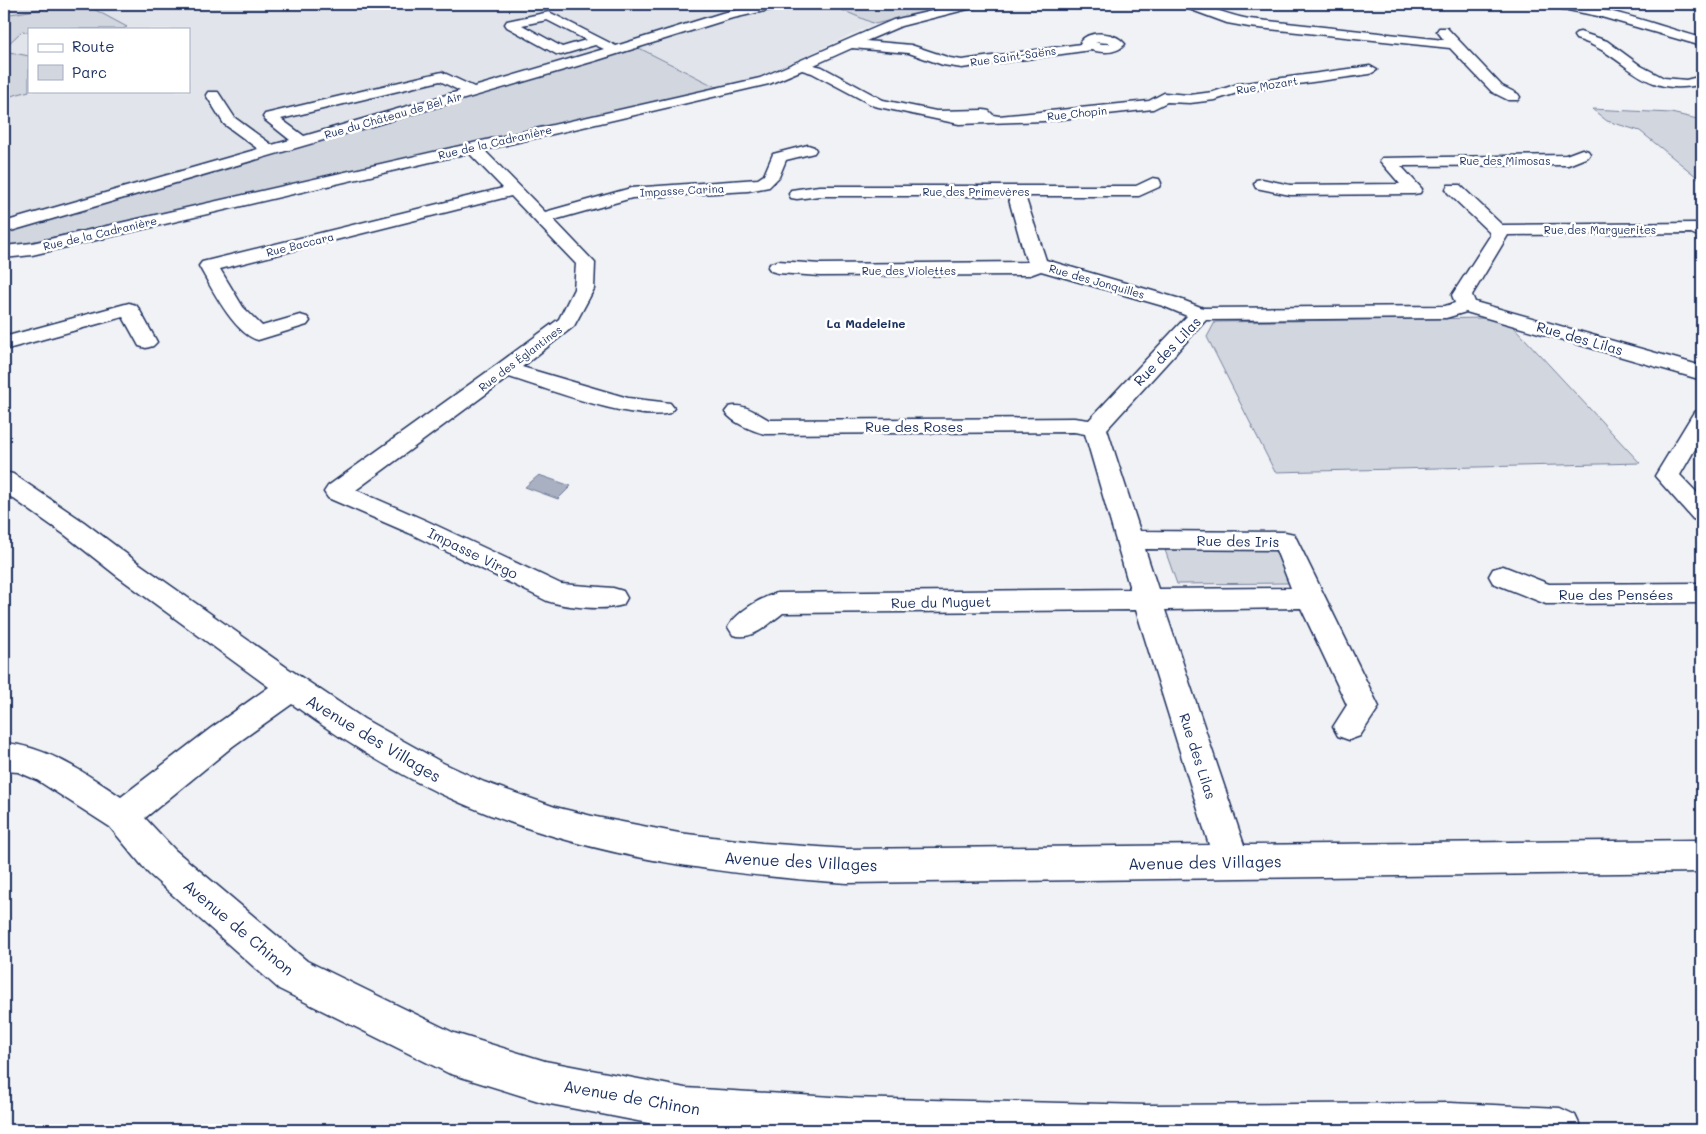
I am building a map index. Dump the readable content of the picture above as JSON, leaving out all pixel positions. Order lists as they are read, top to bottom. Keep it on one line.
{"streets":{"street":["Rue Saint-Saëns","Rue Mozart","Rue Chopin","Rue du Château de Bel Air","Rue de la Cadranière","Rue des Mimosas","Impasse Carina","Rue des Primevères","Rue des Marguerites","Rue Baccara","Rue des Violettes","Rue des Jonquilles","Rue des Lilas","Rue des Églantines","Rue des Roses","Rue des Iris","Impasse Virgo","Rue des Pensées","Rue du Muguet","Avenue des Villages","Avenue de Chinon"]},"crossings":[["Rue Saint-Saëns","Rue de la Cadranière"],["Rue Mozart","Rue Chopin"],["Rue Chopin","Rue de la Cadranière"],["Rue de la Cadranière","Rue des Églantines"],["Impasse Carina","Rue des Églantines"],["Rue des Primevères","Rue des Jonquilles"],["Rue Baccara","Rue des Églantines"],["Rue des Violettes","Rue des Jonquilles"],["Rue des Jonquilles","Rue des Lilas"],["Rue des Lilas","Rue des Roses"],["Rue des Lilas","Rue des Iris"],["Rue des Lilas","Rue du Muguet"],["Rue des Lilas","Avenue des Villages"],["Rue des Églantines","Impasse Virgo"]],"districts":["La Madeleine"],"legend":["Route","Parc"]}
